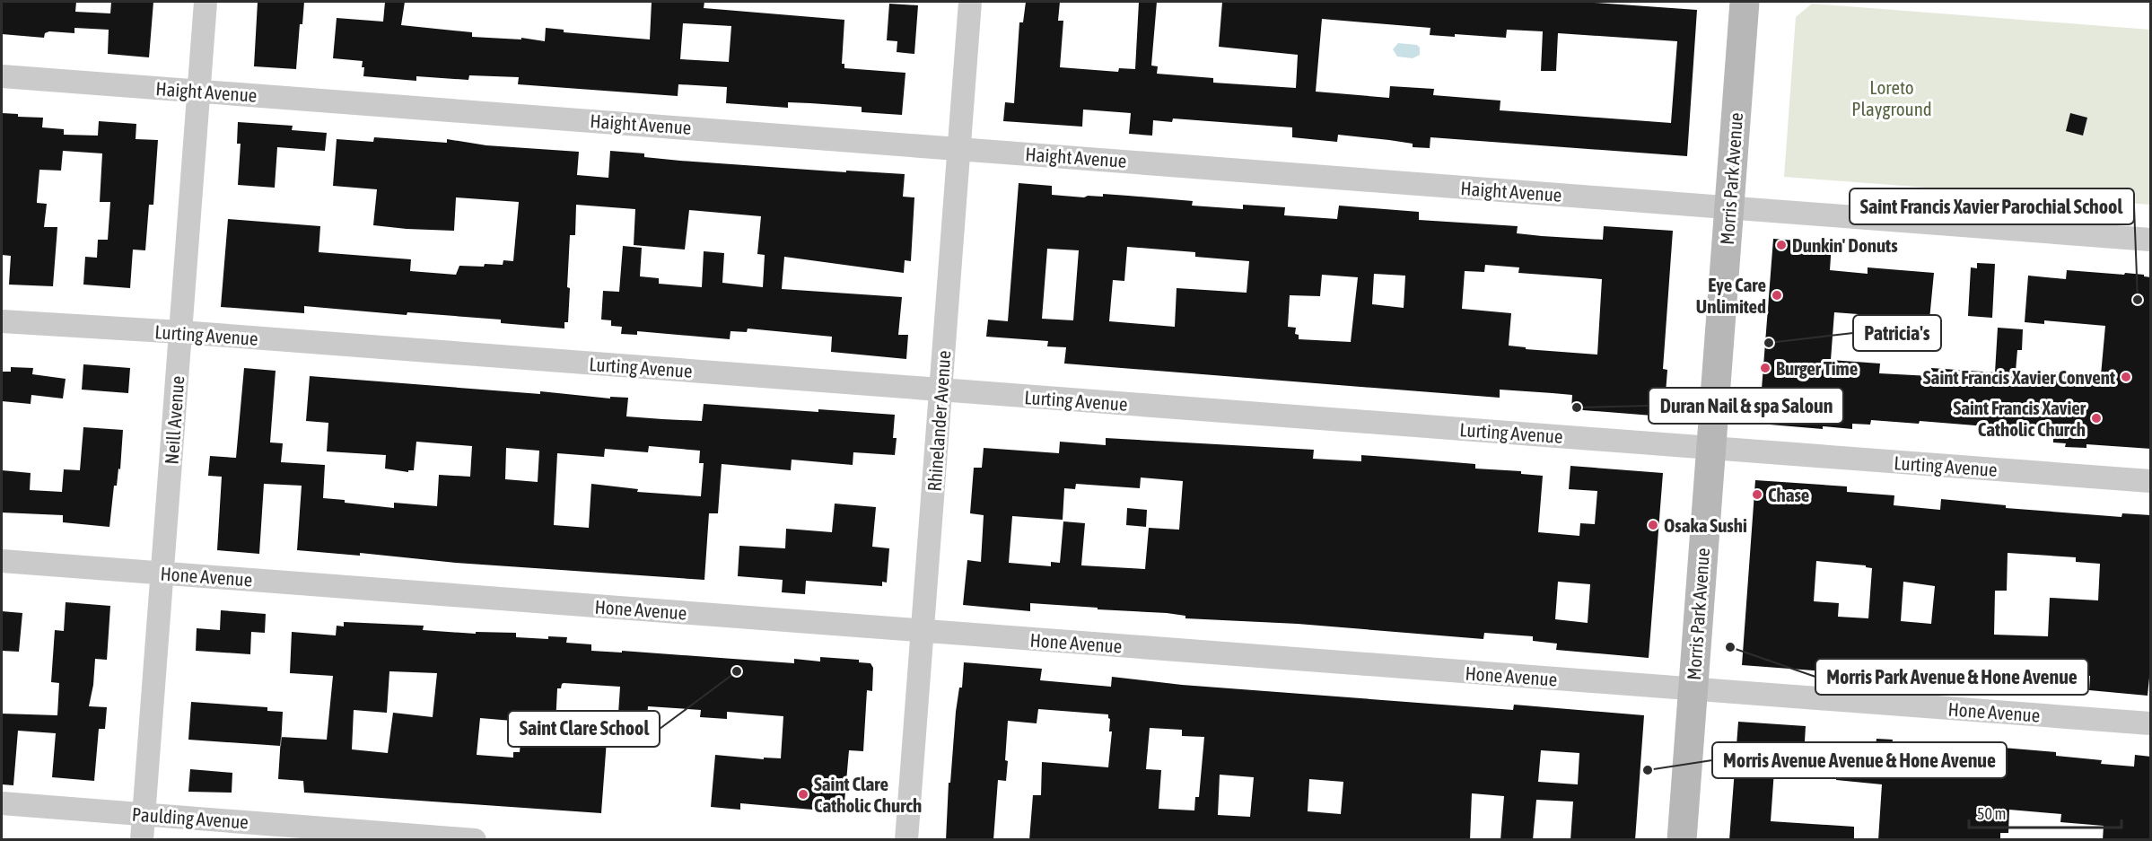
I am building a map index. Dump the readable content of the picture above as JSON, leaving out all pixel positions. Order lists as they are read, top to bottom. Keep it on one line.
{"streets":{"main road":["Morris Park Avenue"],"street":["Haight Avenue","Lurting Avenue","Neill Avenue","Rhinelander Avenue","Hone Avenue","Paulding Avenue"]},"crossings":[["Haight Avenue","Morris Park Avenue"],["Haight Avenue","Neill Avenue"],["Haight Avenue","Rhinelander Avenue"],["Morris Park Avenue","Lurting Avenue"],["Morris Park Avenue","Hone Avenue"],["Lurting Avenue","Neill Avenue"],["Lurting Avenue","Rhinelander Avenue"],["Neill Avenue","Hone Avenue"],["Neill Avenue","Paulding Avenue"],["Rhinelander Avenue","Hone Avenue"]],"parks":["Loreto Playground"],"places":["Dunkin' Donuts","Eye Care Unlimited","Saint Francis Xavier Parochial School","Patricia's","Burger Time","Saint Francis Xavier Convent","Duran Nail & spa Saloun","Saint Francis Xavier Catholic Church","Chase","Osaka Sushi","Morris Park Avenue & Hone Avenue","Saint Clare School","Morris Avenue Avenue & Hone Avenue","Saint Clare Catholic Church"],"scale_bar":"50 m"}
